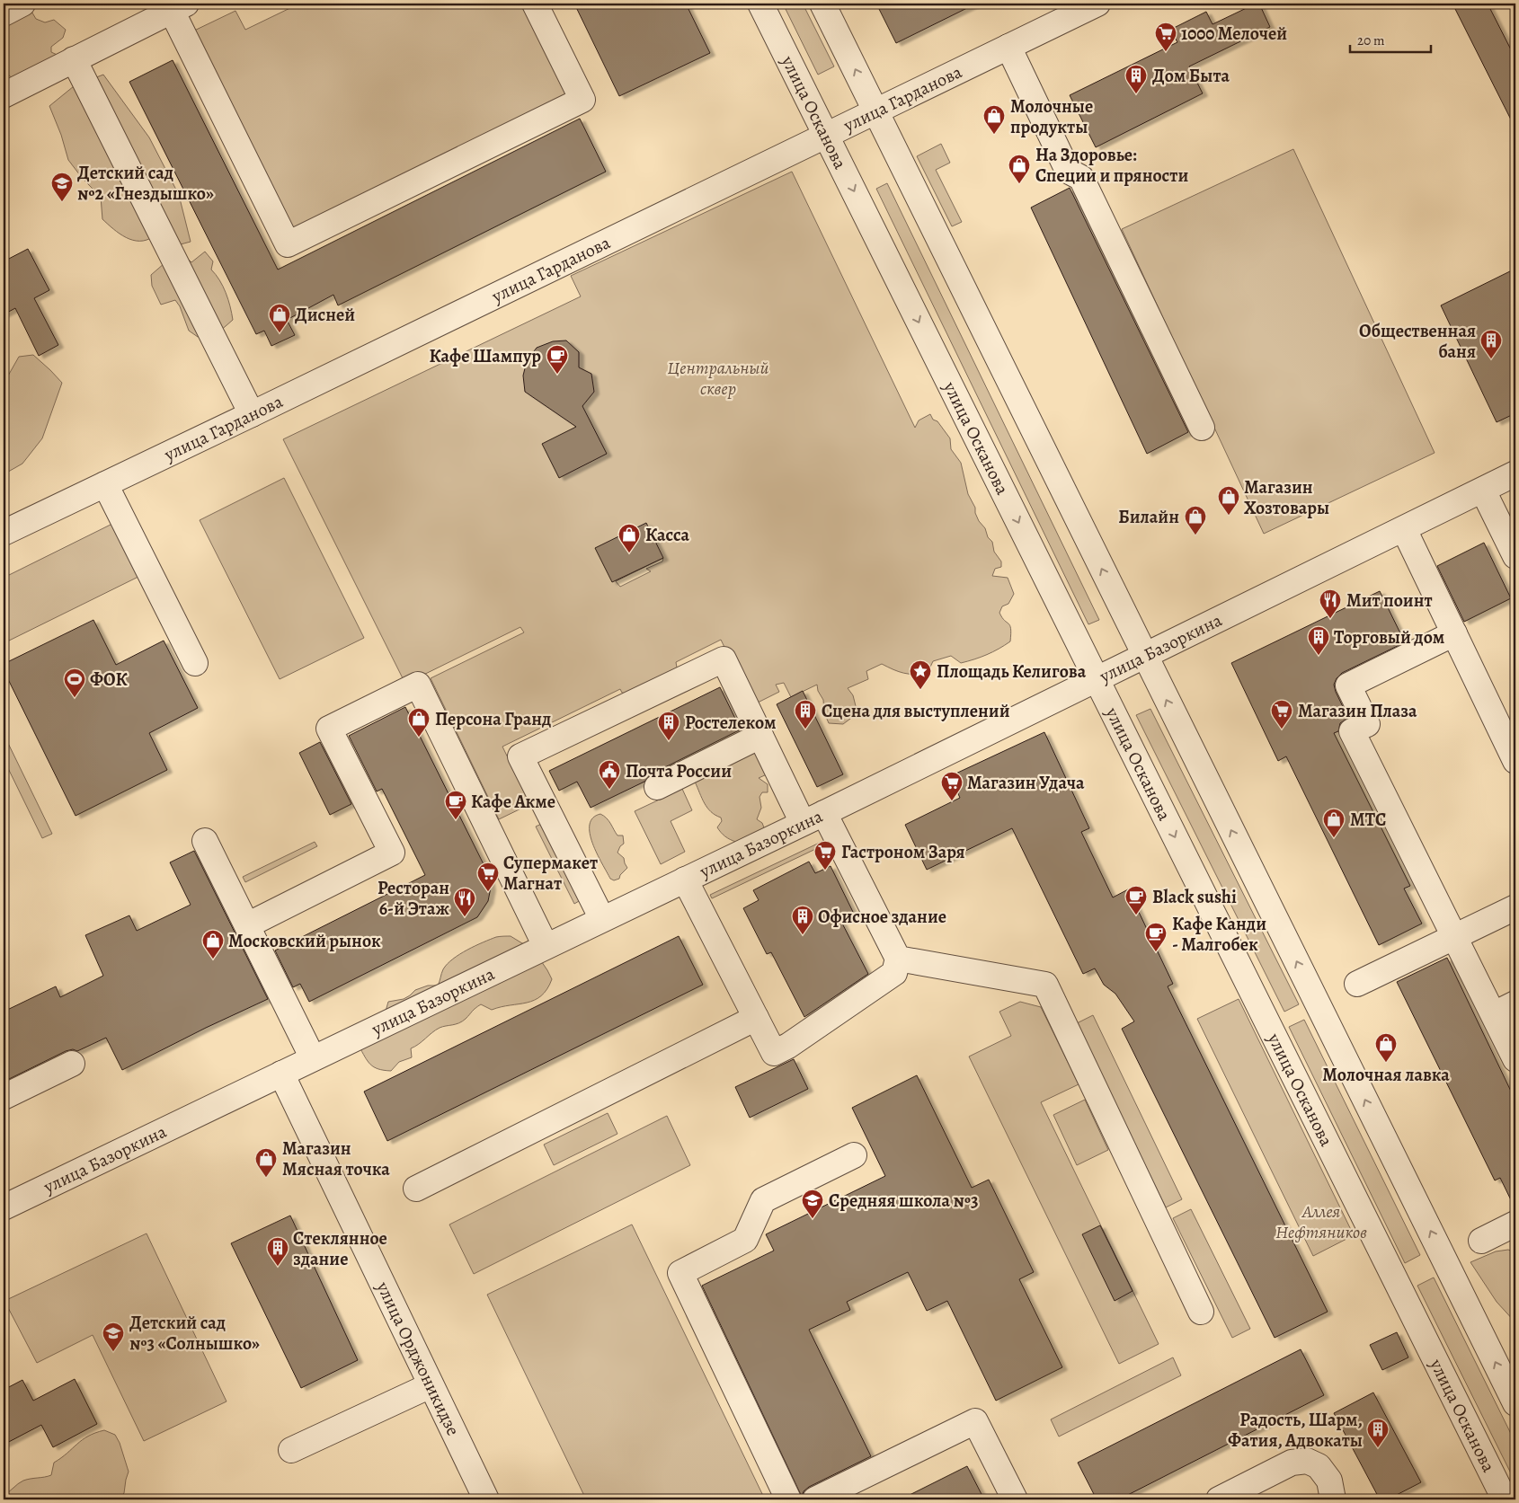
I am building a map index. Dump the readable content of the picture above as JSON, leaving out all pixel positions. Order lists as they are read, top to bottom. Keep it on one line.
{"streets":{"street":["улица Гарданова","улица Осканова","улица Базоркина","улица Орджоникидзе"]},"crossings":[["улица Гарданова","улица Осканова"],["улица Осканова","улица Базоркина"],["улица Базоркина","улица Орджоникидзе"]],"parks":["Центральный сквер","Аллея Нефтяников"],"places":{"supermarket":["1000 Мелочей","Магазин Плаза","Магазин Удача","Гастроном Заря","Супермакет Магнат"],"building":["Дом Быта","Общественная баня","Торговый дом","Сцена для выступлений","Ростелеком","Офисное здание","Стеклянное здание","Радость, Шарм, Фатия, Адвокаты"],"shop":["Молочные продукты","На Здоровье: Специи и пряности","Дисней","Магазин Хозтовары","Билайн","Касса","Персона Гранд","МТС","Московский рынок","Молочная лавка","Магазин Мясная точка"],"school or university":["Детский сад №2 «Гнездышко»","Средняя школа №3","Детский сад №3 «Солнышко»"],"cafe":["Кафе Шампур","Кафе Акме","Black sushi","Кафе Канди - Малгобек"],"restaurant":["Мит поинт","Ресторан 6-й Этаж"],"place":["Площадь Келигова"],"sports":["ФОК"],"public building":["Почта России"]},"scale_bar":"20 m"}
